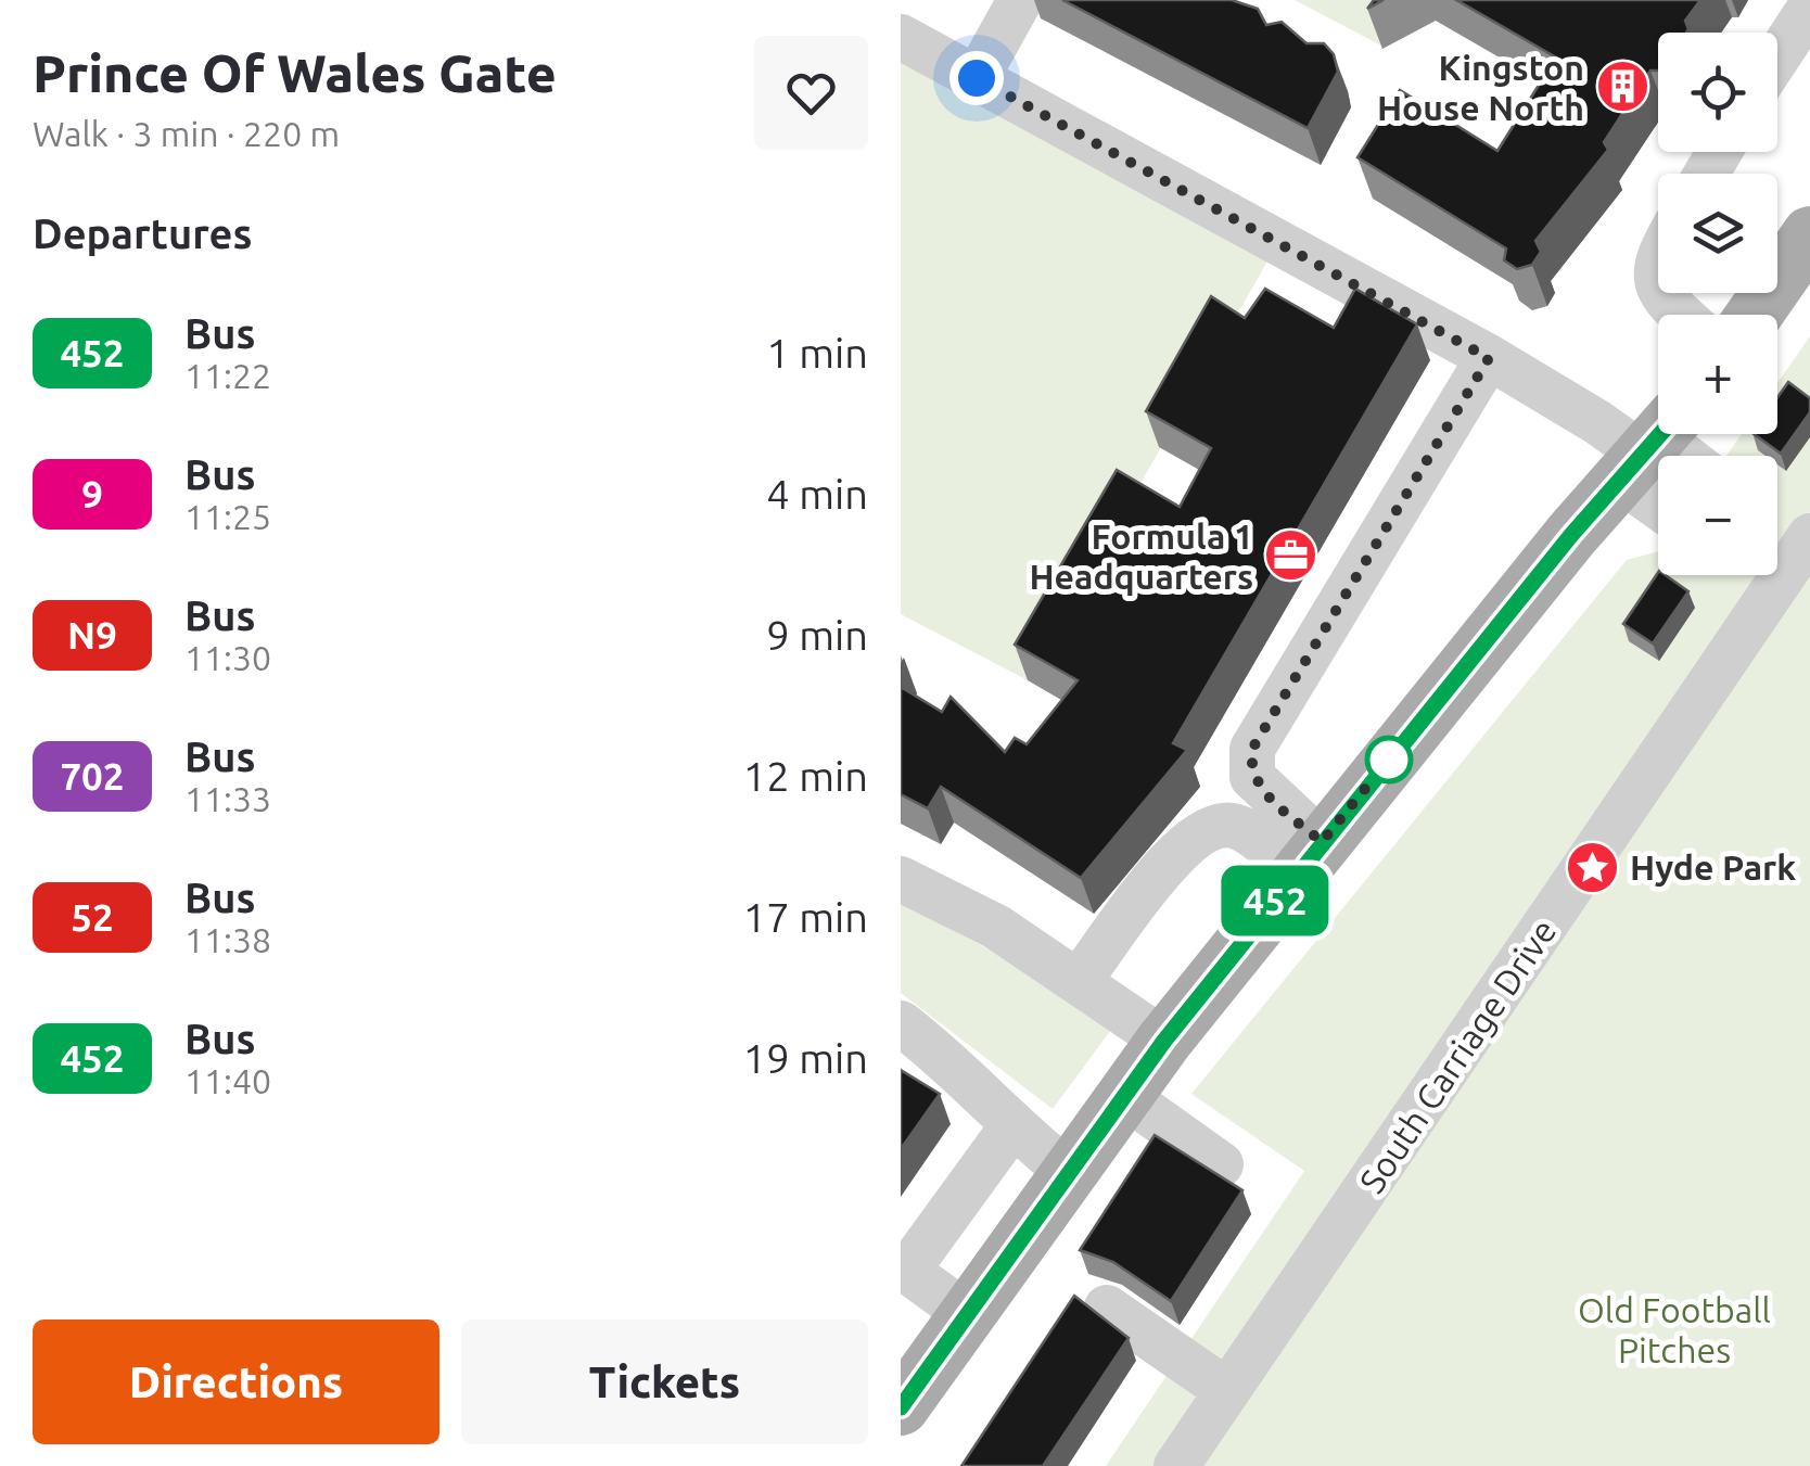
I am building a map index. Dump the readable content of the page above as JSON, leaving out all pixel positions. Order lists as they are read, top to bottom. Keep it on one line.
{"streets":{"street":["South Carriage Drive"]},"parks":["Old Football Pitches"],"places":{"building":["Kingston House North"],"office":["Formula 1 Headquarters"],"place":["Hyde Park"]},"lines":["bus line 452"],"page":{"heading":[["Prince Of Wales Gate","Walk · 3 min · 220 m"],"Departures"],"on_map":"452","map_buttons":["+","−"],"list":[{"mark":"452","name":"Bus","note":"11:22","value":"1 min"},{"mark":"9","name":"Bus","note":"11:25","value":"4 min"},{"mark":"N9","name":"Bus","note":"11:30","value":"9 min"},{"mark":"702","name":"Bus","note":"11:33","value":"12 min"},{"mark":"52","name":"Bus","note":"11:38","value":"17 min"},{"mark":"452","name":"Bus","note":"11:40","value":"19 min"}],"buttons":["Directions","Tickets"]}}
